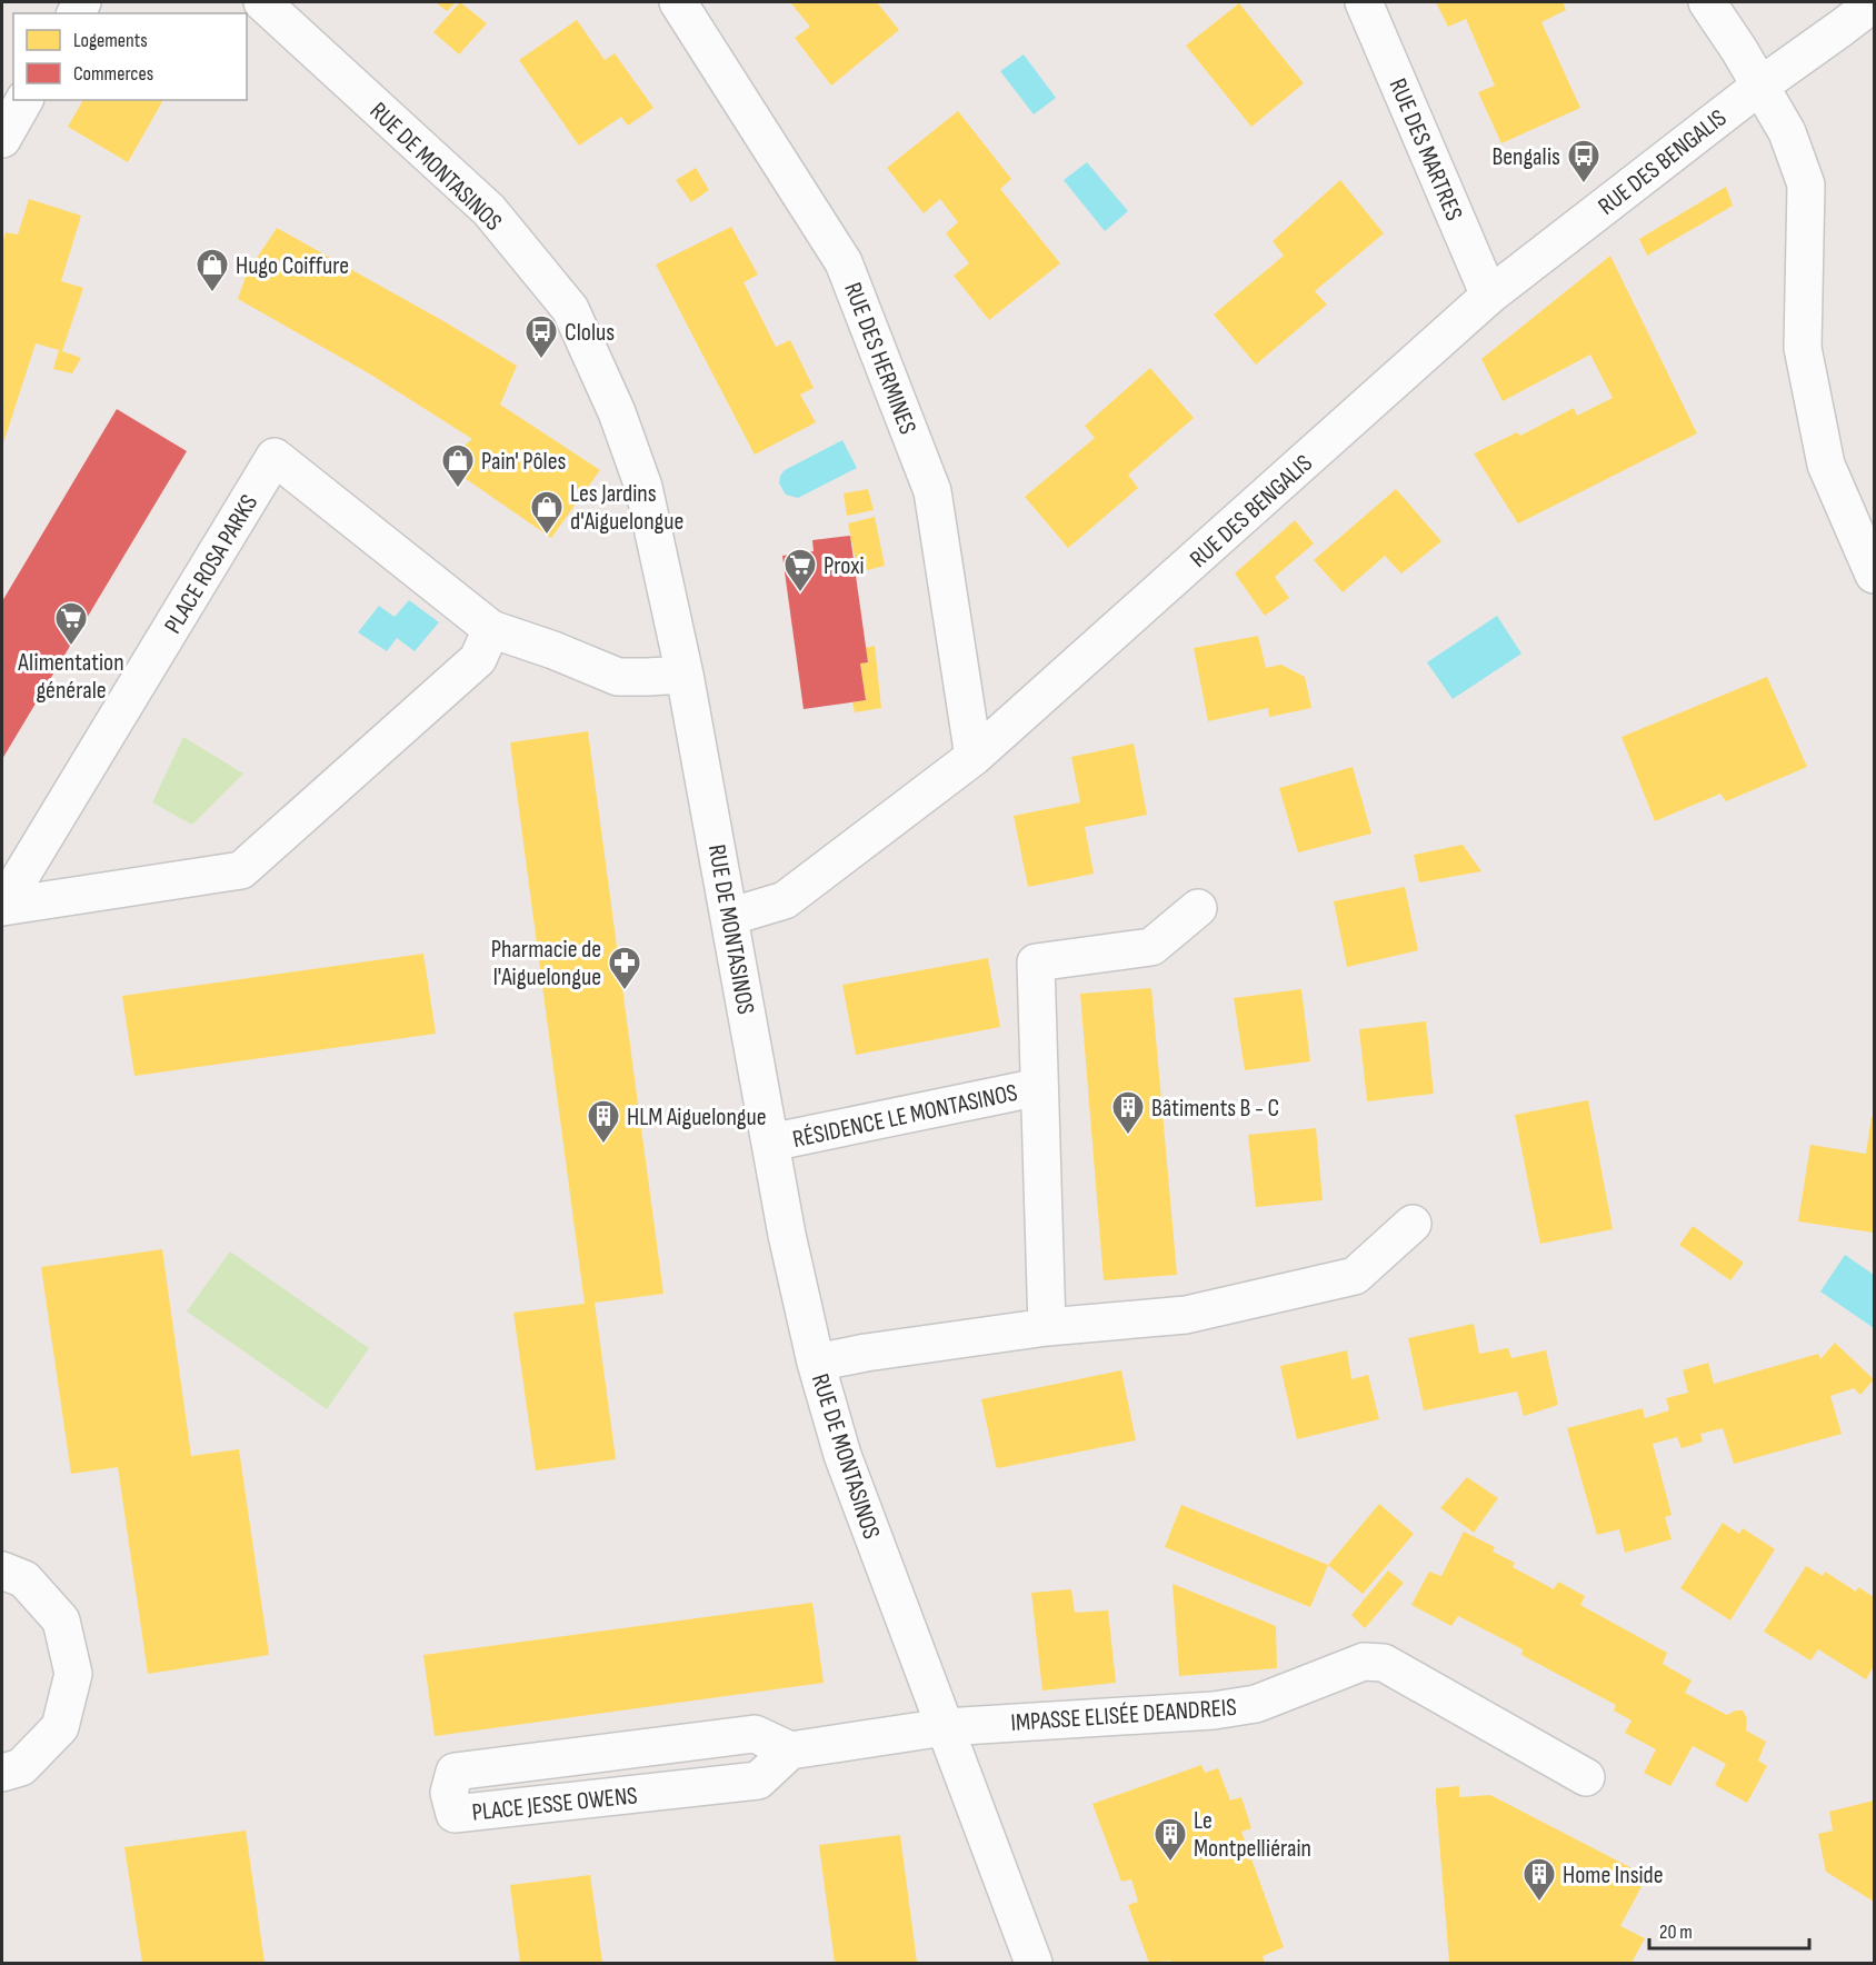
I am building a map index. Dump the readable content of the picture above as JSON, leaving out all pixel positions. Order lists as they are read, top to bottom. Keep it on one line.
{"streets":{"street":["RUE DES MARTRES","RUE DES BENGALIS","RUE DE MONTASINOS","RUE DES HERMINES","PLACE ROSA PARKS","RÉSIDENCE LE MONTASINOS","IMPASSE ELISÉE DEANDREIS","PLACE JESSE OWENS"]},"crossings":[["RUE DES MARTRES","RUE DES BENGALIS"],["RUE DES BENGALIS","RUE DE MONTASINOS"],["RUE DES BENGALIS","RUE DES HERMINES"],["RUE DE MONTASINOS","PLACE ROSA PARKS"],["RUE DE MONTASINOS","RÉSIDENCE LE MONTASINOS"],["RUE DE MONTASINOS","IMPASSE ELISÉE DEANDREIS"]],"places":{"bus stop":["Bengalis","Clolus"],"shop":["Hugo Coiffure","Pain' Pôles","Les Jardins d'Aiguelongue"],"supermarket":["Proxi","Alimentation générale"],"pharmacy":["Pharmacie de l'Aiguelongue"],"building":["Bâtiments B - C","HLM Aiguelongue","Le Montpelliérain","Home Inside"]},"legend":["Logements","Commerces"],"scale_bar":"20 m"}
